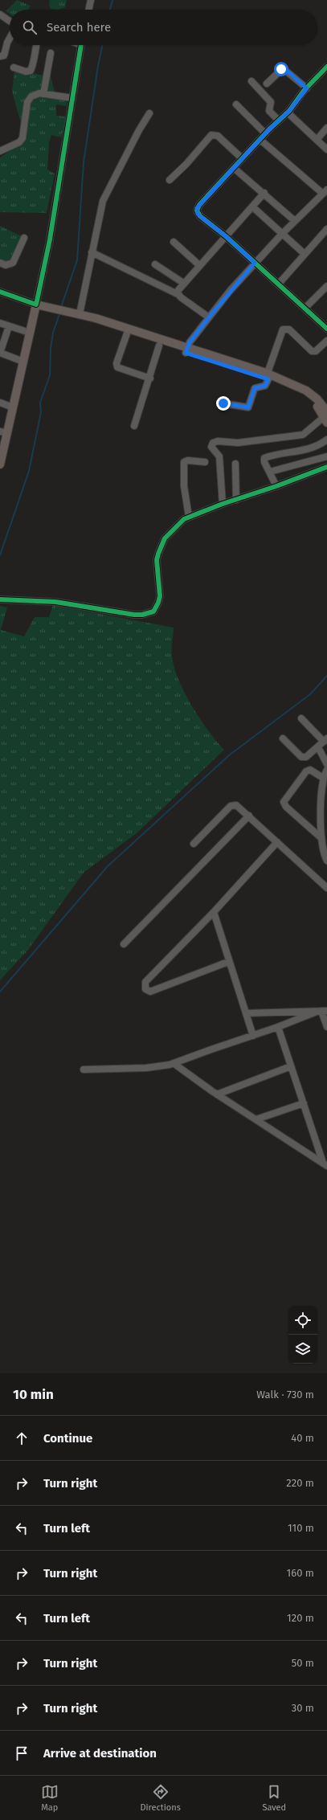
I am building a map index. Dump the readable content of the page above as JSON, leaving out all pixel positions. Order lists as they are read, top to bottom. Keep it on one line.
{"page":{"search":"Search here","heading":["10 min","Walk · 730 m"],"list":[["Continue","40 m"],["Turn right","220 m"],["Turn left","110 m"],["Turn right","160 m"],["Turn left","120 m"],["Turn right","50 m"],["Turn right","30 m"],"Arrive at destination"],"nav":["Map","Directions","Saved"]}}
